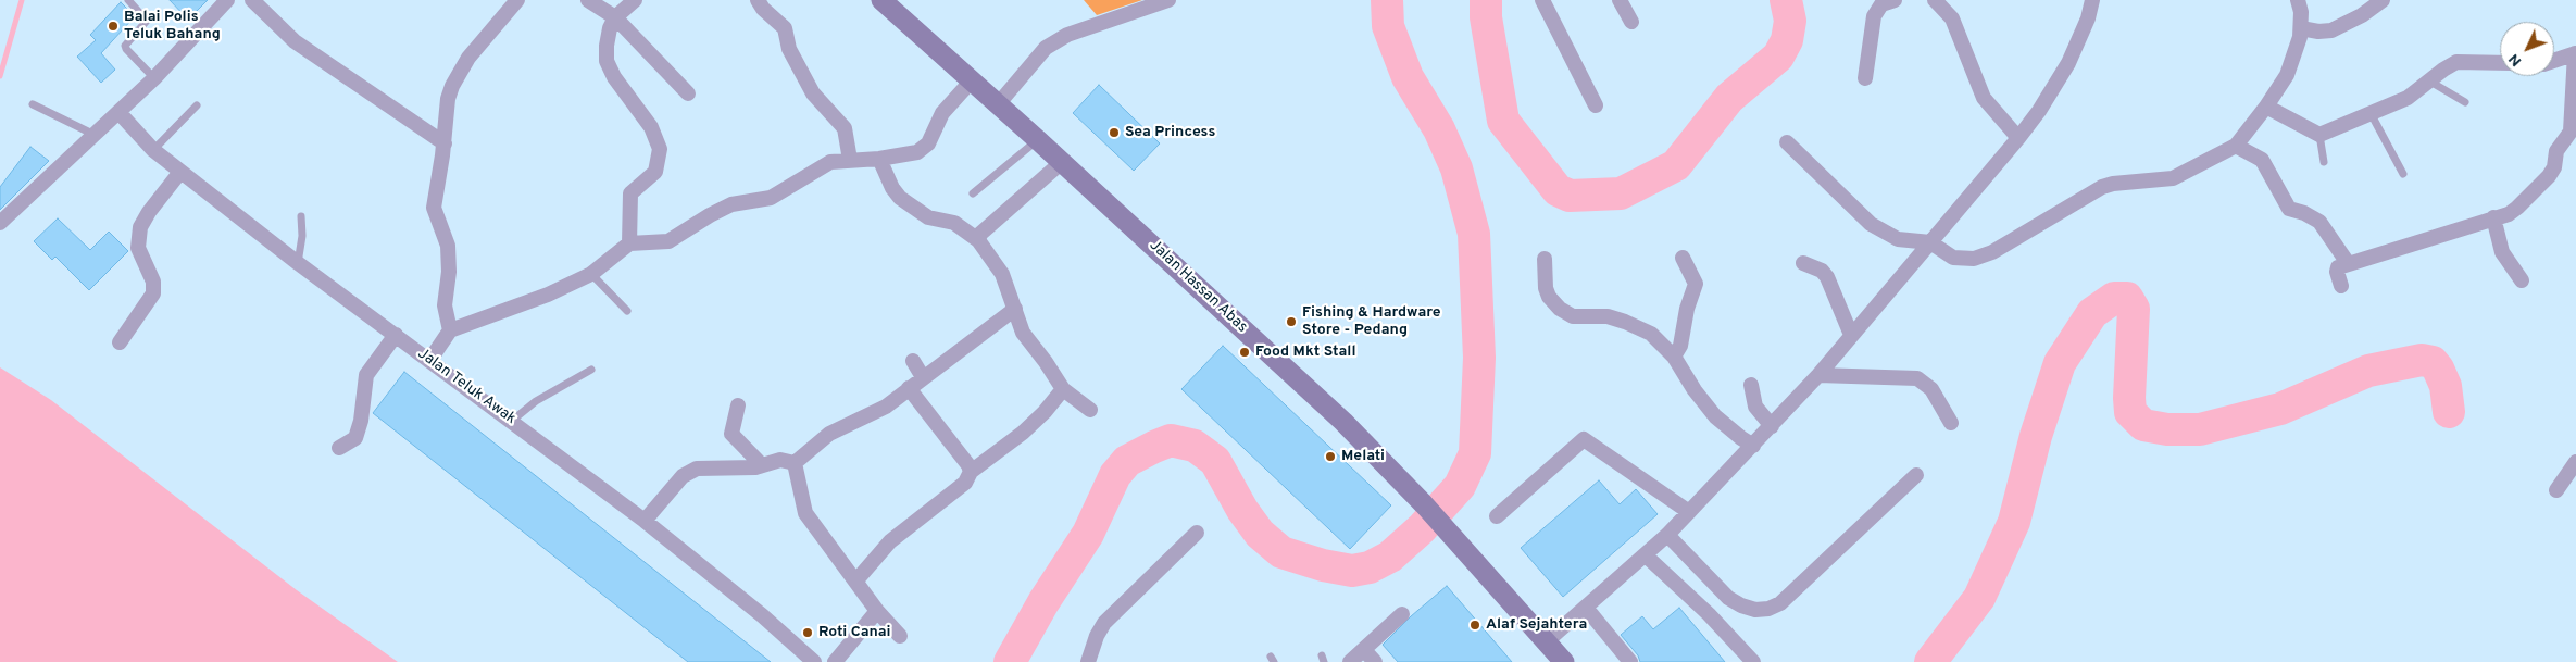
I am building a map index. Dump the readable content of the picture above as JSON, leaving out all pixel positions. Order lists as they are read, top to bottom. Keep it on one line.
{"streets":{"main road":["Jalan Hassan Abas"],"street":["Jalan Teluk Awak"]},"places":["Balai Polis Teluk Bahang","Sea Princess","Fishing & Hardware Store - Pedang","Food Mkt Stall","Melati","Alaf Sejahtera","Roti Canai"],"north":"bottom left"}
